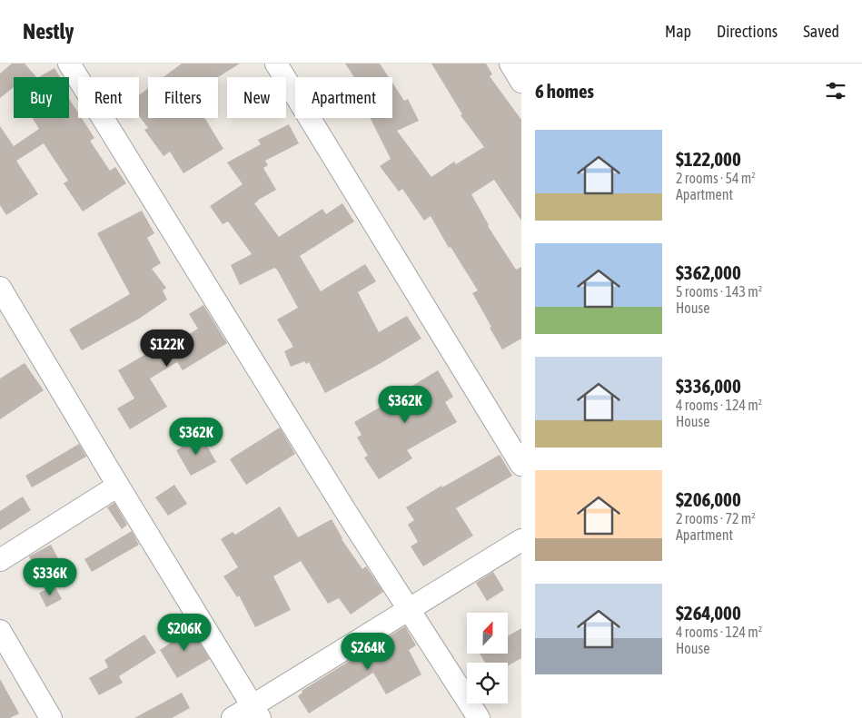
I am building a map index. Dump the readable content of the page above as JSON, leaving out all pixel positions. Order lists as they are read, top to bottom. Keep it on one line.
{"north":"top","page":{"header":"Nestly","nav":["Map","Directions","Saved"],"heading":"6 homes","chip":["Buy","Rent","Filters","New","Apartment"],"list":[{"name":"$122,000","note":"2 rooms · 54 m² · Apartment"},{"name":"$362,000","note":"5 rooms · 143 m² · House"},{"name":"$336,000","note":"4 rooms · 124 m² · House"},{"name":"$206,000","note":"2 rooms · 72 m² · Apartment"},{"name":"$264,000","note":"4 rooms · 124 m² · House"}],"price":["$122K","$362K","$362K","$336K","$206K","$264K"]}}
